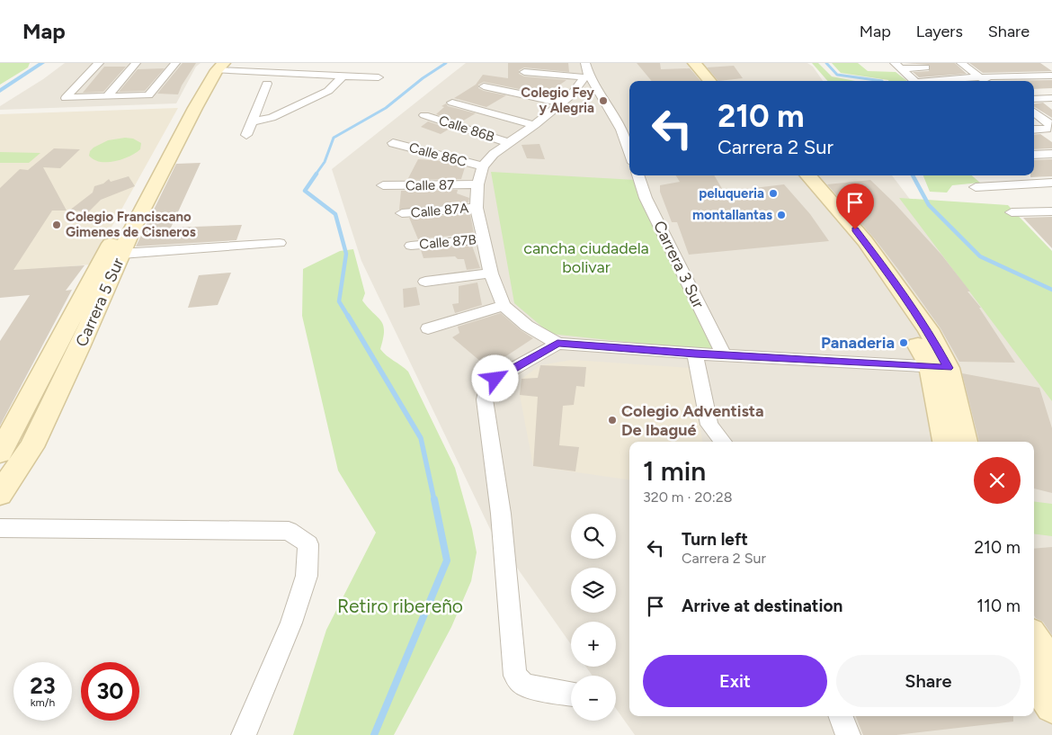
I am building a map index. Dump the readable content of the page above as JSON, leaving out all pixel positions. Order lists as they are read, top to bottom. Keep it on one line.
{"streets":{"street":["Calle 86B","Calle 86C","Calle 87","Calle 87A","Calle 87B","Carrera 3 Sur","Carrera 5 Sur"]},"crossings":[["Calle 86C","Calle 87"]],"parks":["cancha ciudadela bolivar","Retiro ribereño"],"places":["Colegio Fey y Alegria","peluqueria","montallantas","Colegio Franciscano Gimenes de Cisneros","Panaderia","Colegio Adventista De Ibagué"],"page":{"header":"Map","nav":["Map","Layers","Share"],"turn":["210 m","Carrera 2 Sur"],"heading":["1 min","320 m · 20:28"],"map_buttons":["+","−"],"list":[{"name":"Turn left","note":"Carrera 2 Sur","value":"210 m"},{"name":"Arrive at destination","value":"110 m"}],"buttons":["Exit","Share"],"speed":"23 km/h","limit":"30"}}
